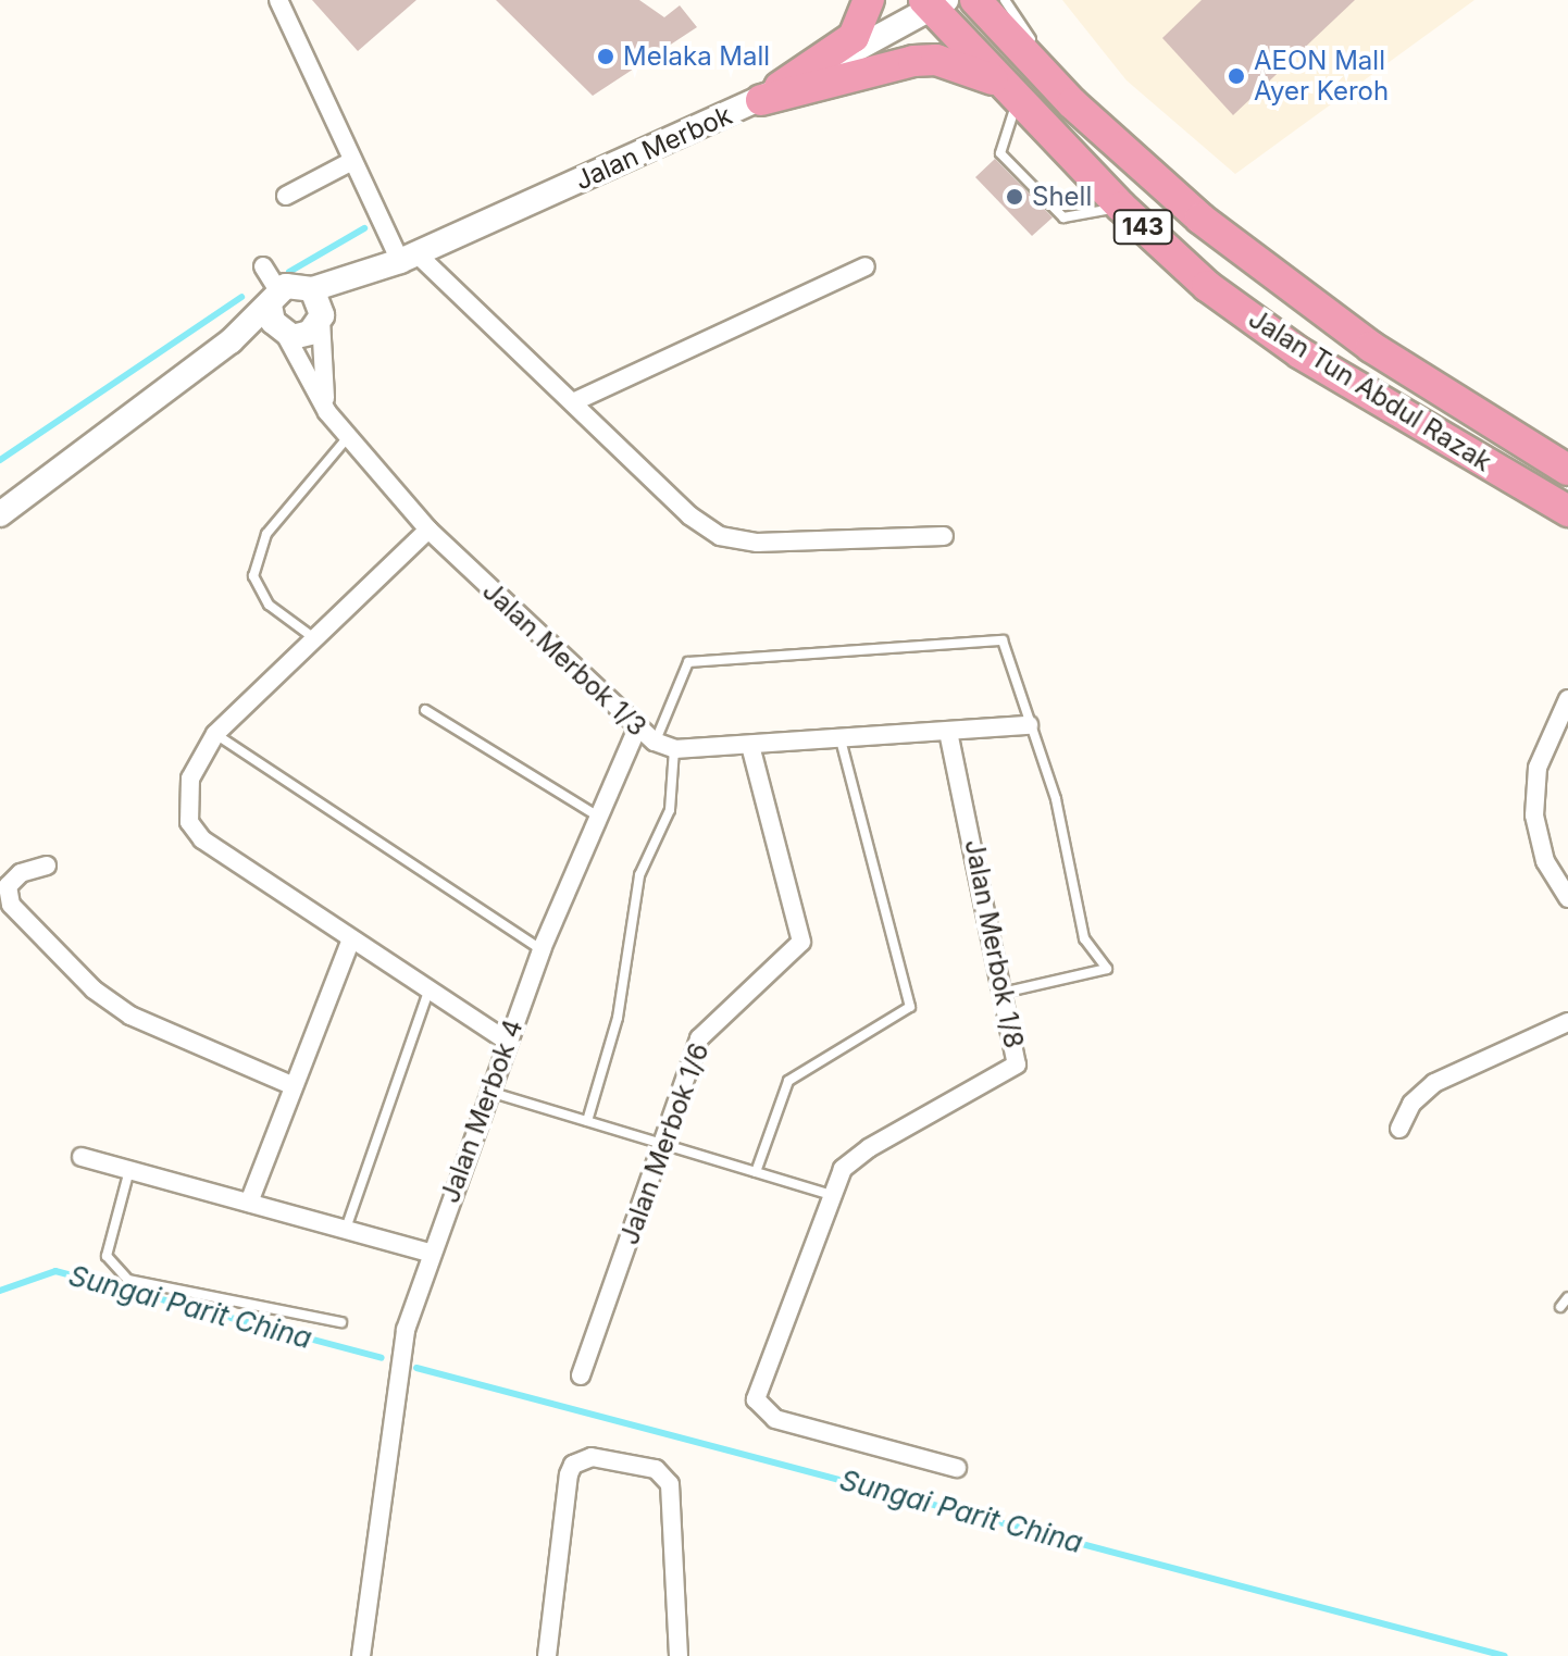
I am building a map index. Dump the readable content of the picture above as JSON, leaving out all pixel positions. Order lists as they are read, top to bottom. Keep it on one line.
{"streets":{"highway":["143","Jalan Tun Abdul Razak"],"street":["Jalan Merbok","Jalan Merbok 1/3","Jalan Merbok 1/8","Jalan Merbok 4","Jalan Merbok 1/6"]},"crossings":[["Jalan Merbok","Jalan Tun Abdul Razak"],["Jalan Merbok 1/3","Jalan Merbok 1/8"],["Jalan Merbok 1/3","Jalan Merbok 4"],["Jalan Merbok 1/3","Jalan Merbok 1/6"]],"water":["Sungai Parit China"],"places":["Melaka Mall","AEON Mall Ayer Keroh","Shell"]}
